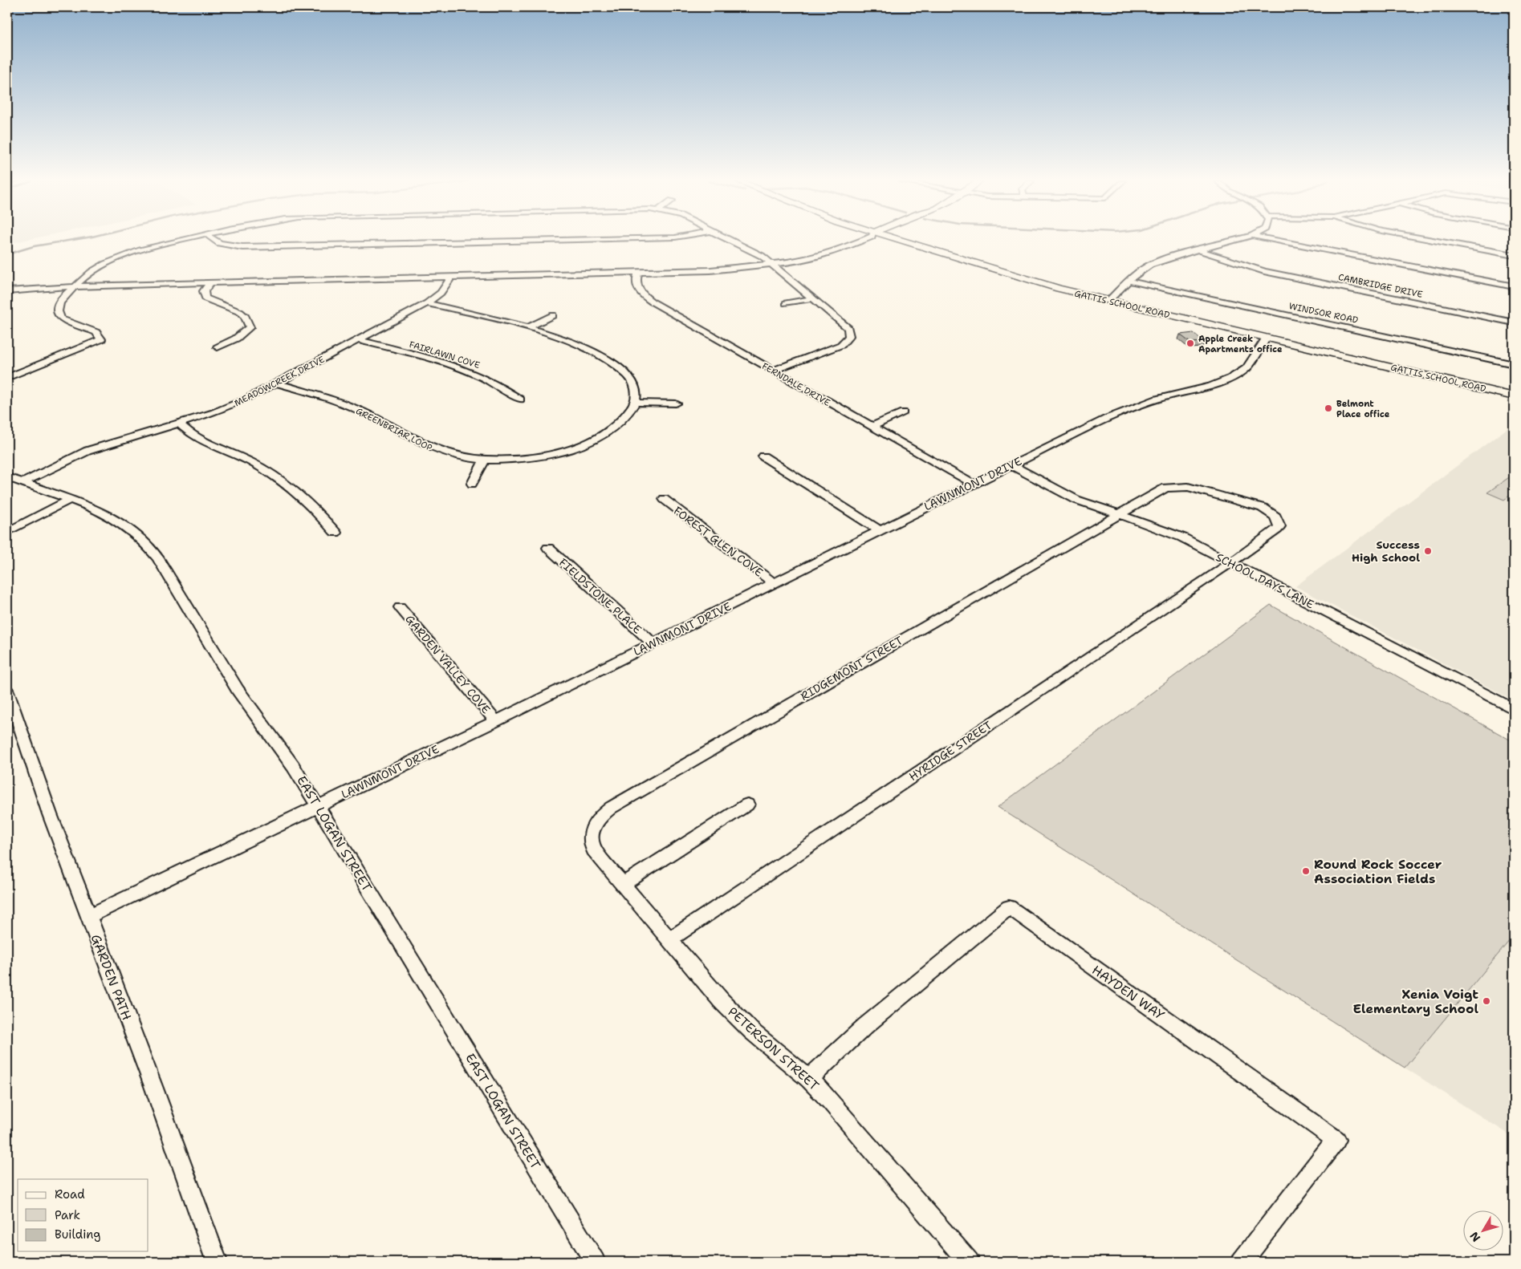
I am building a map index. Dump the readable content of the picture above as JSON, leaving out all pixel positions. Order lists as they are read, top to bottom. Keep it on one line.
{"streets":{"main road":["GATTIS SCHOOL ROAD"],"street":["CAMBRIDGE DRIVE","WINDSOR ROAD","FAIRLAWN COVE","MEADOWCREEK DRIVE","FERNDALE DRIVE","GREENBRIAR LOOP","LAWNMONT DRIVE","FOREST GLEN COVE","SCHOOL DAYS LANE","FIELDSTONE PLACE","GARDEN VALLEY COVE","RIDGEMONT STREET","HYRIDGE STREET","EAST LOGAN STREET","GARDEN PATH","HAYDEN WAY","PETERSON STREET"]},"crossings":[["GATTIS SCHOOL ROAD","LAWNMONT DRIVE"],["FAIRLAWN COVE","MEADOWCREEK DRIVE"],["MEADOWCREEK DRIVE","GREENBRIAR LOOP"],["MEADOWCREEK DRIVE","EAST LOGAN STREET"],["FERNDALE DRIVE","LAWNMONT DRIVE"],["LAWNMONT DRIVE","FOREST GLEN COVE"],["LAWNMONT DRIVE","SCHOOL DAYS LANE"],["LAWNMONT DRIVE","FIELDSTONE PLACE"],["LAWNMONT DRIVE","GARDEN VALLEY COVE"],["LAWNMONT DRIVE","EAST LOGAN STREET"],["LAWNMONT DRIVE","GARDEN PATH"],["SCHOOL DAYS LANE","RIDGEMONT STREET"],["SCHOOL DAYS LANE","HYRIDGE STREET"],["RIDGEMONT STREET","HYRIDGE STREET"],["RIDGEMONT STREET","PETERSON STREET"],["HYRIDGE STREET","PETERSON STREET"],["HAYDEN WAY","PETERSON STREET"]],"places":["Apple Creek Apartments office","Belmont Place office","Success High School","Round Rock Soccer Association Fields","Xenia Voigt Elementary School"],"legend":["Road","Park","Building"],"north":"bottom left"}
